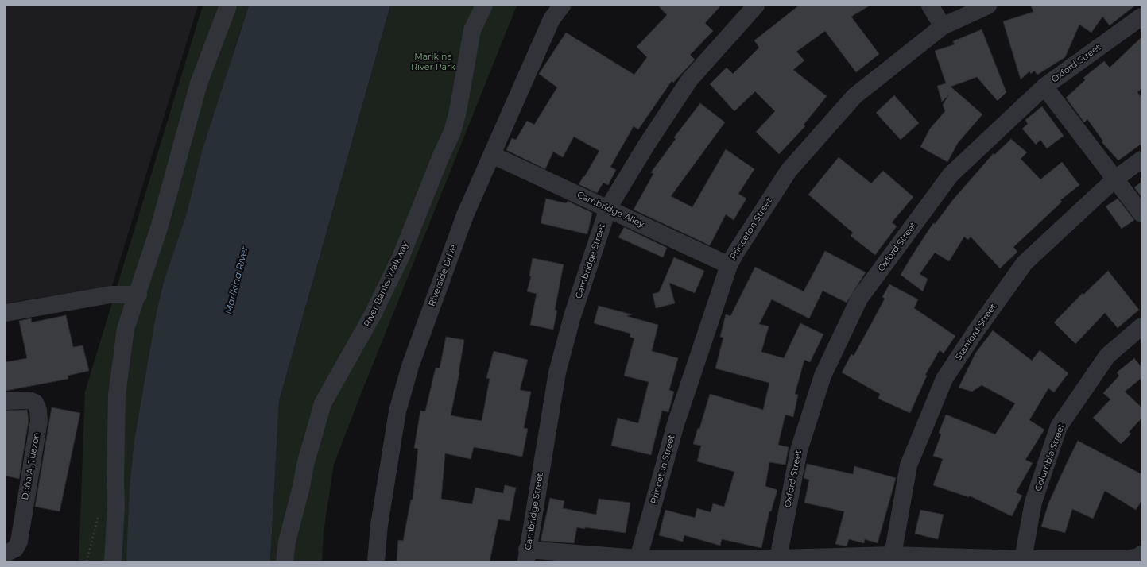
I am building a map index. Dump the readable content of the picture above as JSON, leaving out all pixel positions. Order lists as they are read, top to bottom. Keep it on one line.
{"streets":{"street":["Oxford Street","Cambridge Alley","Princeton Street","Cambridge Street","Riverside Drive","River Banks Walkway","Stanford Street","Columbia Street","Doña A. Tuazon"]},"crossings":[["Cambridge Alley","Princeton Street"],["Cambridge Alley","Cambridge Street"],["Cambridge Alley","Riverside Drive"]],"water":["Marikina River"],"parks":["Marikina River Park"]}
